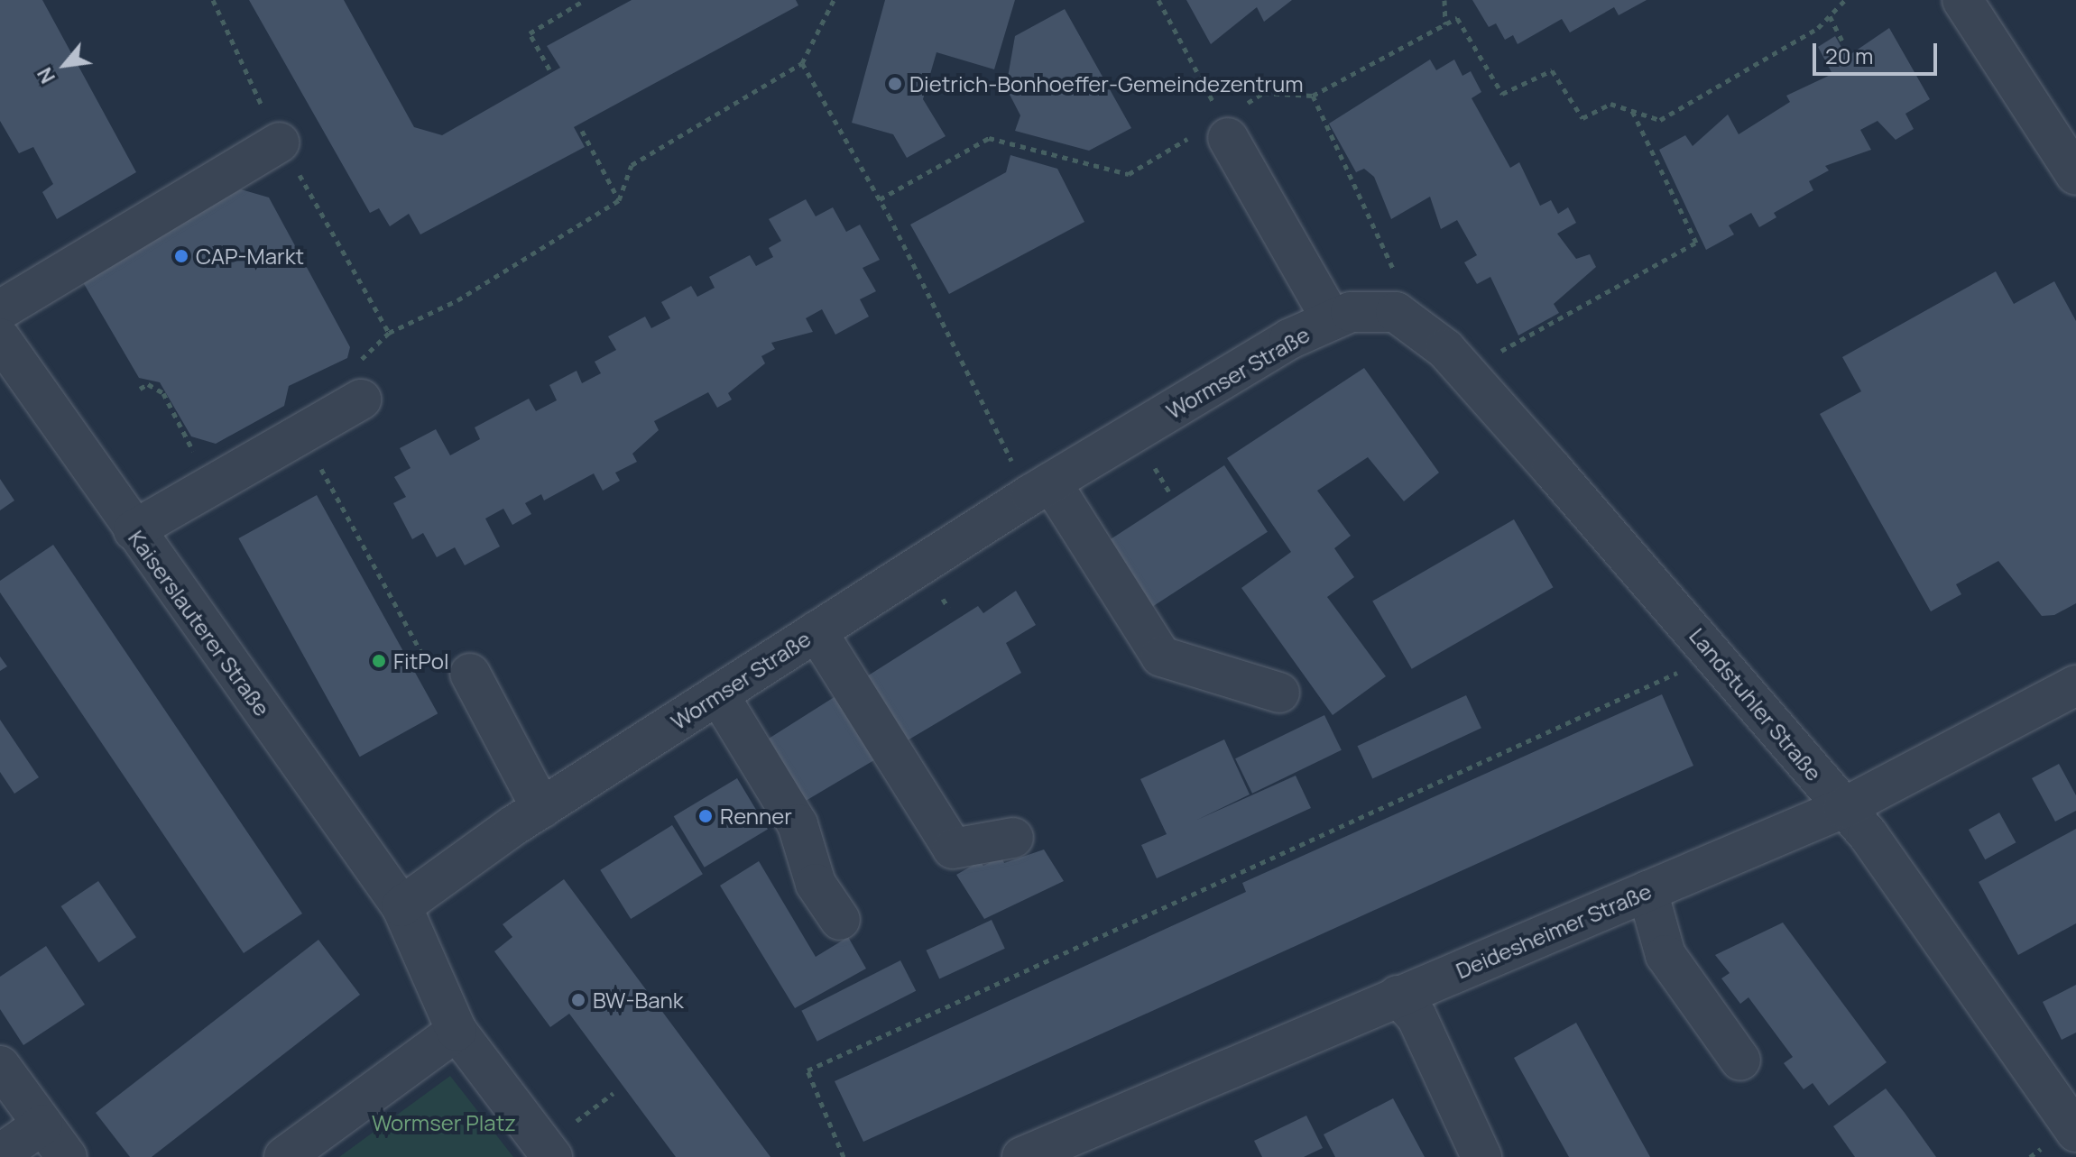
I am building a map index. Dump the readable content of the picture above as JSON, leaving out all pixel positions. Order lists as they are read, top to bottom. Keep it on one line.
{"streets":{"street":["Wormser Straße","Kaiserslauterer Straße","Landstuhler Straße","Deidesheimer Straße"]},"crossings":[["Wormser Straße","Kaiserslauterer Straße"],["Wormser Straße","Landstuhler Straße"],["Landstuhler Straße","Deidesheimer Straße"]],"parks":["Wormser Platz"],"places":["Dietrich-Bonhoeffer-Gemeindezentrum","CAP-Markt","FitPol","Renner","BW-Bank"],"scale_bar":"20 m","north":"bottom left"}
